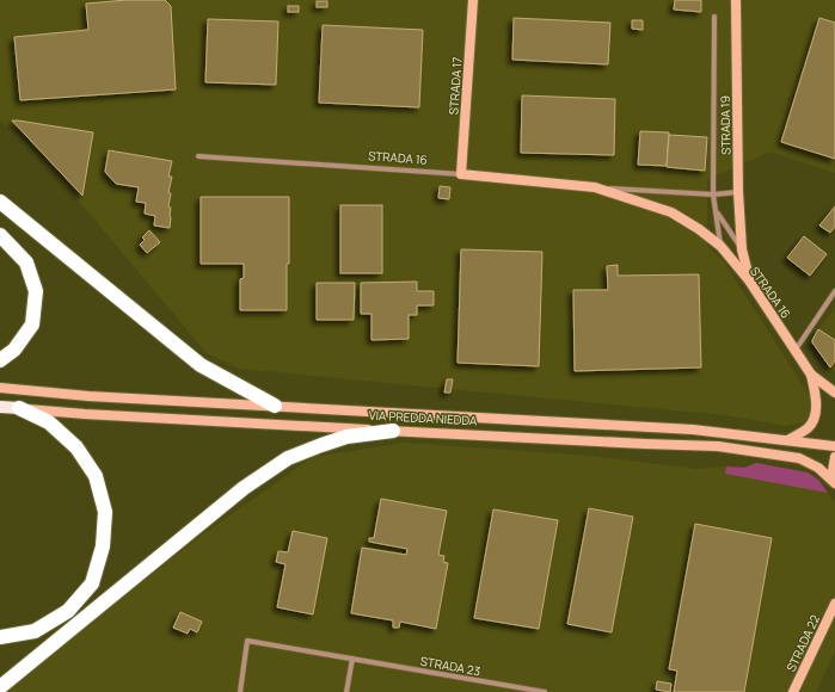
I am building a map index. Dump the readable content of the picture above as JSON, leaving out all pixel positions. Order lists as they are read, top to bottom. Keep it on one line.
{"streets":{"main road":["STRADA 17","STRADA 19","STRADA 16","VIA PREDDA NIEDDA","STRADA 22"],"street":["STRADA 23"]},"crossings":[["STRADA 17","STRADA 16"],["STRADA 19","STRADA 16"]]}
